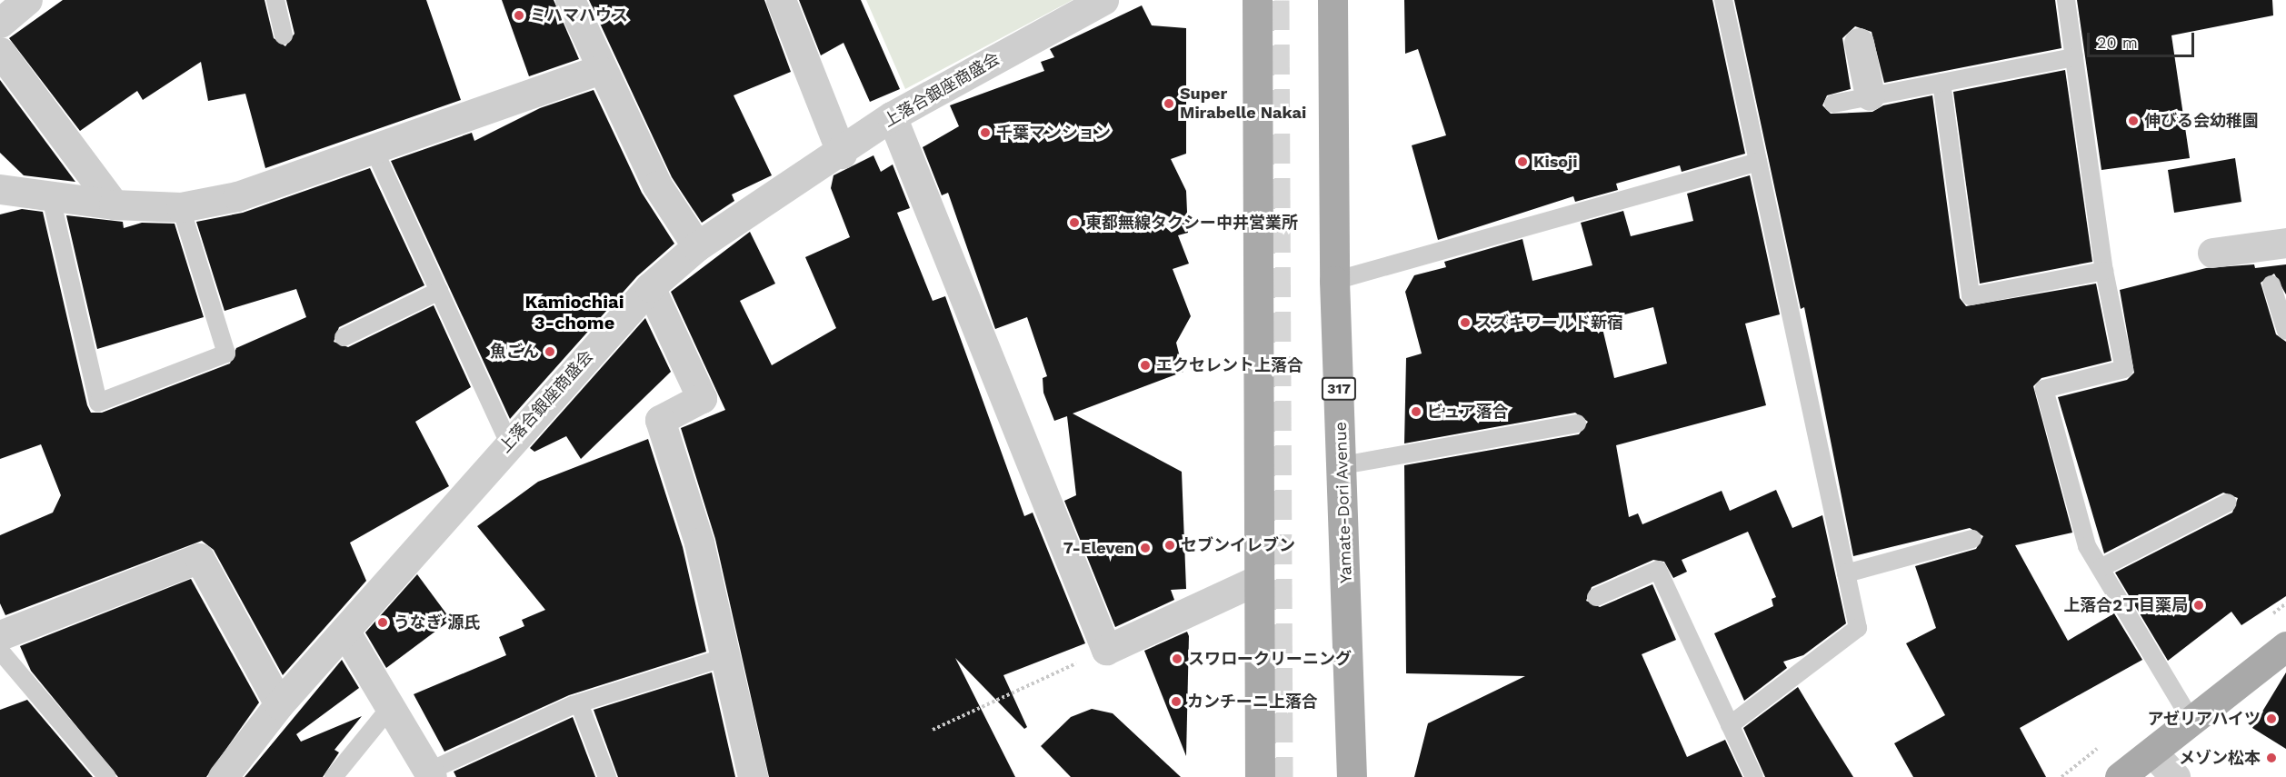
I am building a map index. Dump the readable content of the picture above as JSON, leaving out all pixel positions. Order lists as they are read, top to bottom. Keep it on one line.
{"streets":{"main road":["317","Yamate-Dori Avenue"],"street":["上落合銀座商盛会"]},"districts":["Kamiochiai 3-chome"],"places":["ミハマハウス","Super Mirabelle Nakai","伸びる会幼稚園","千葉マンション","Kisoji","東都無線タクシー中井営業所","スズキワールド新宿","魚ごん","エクセレント上落合","ビュア落合","セブンイレブン","7-Eleven","上落合2丁目薬局","うなぎ 源氏","スワロークリーニング","カンチーニ上落合","アゼリアハイツ","メゾン松本"],"scale_bar":"20 m"}
